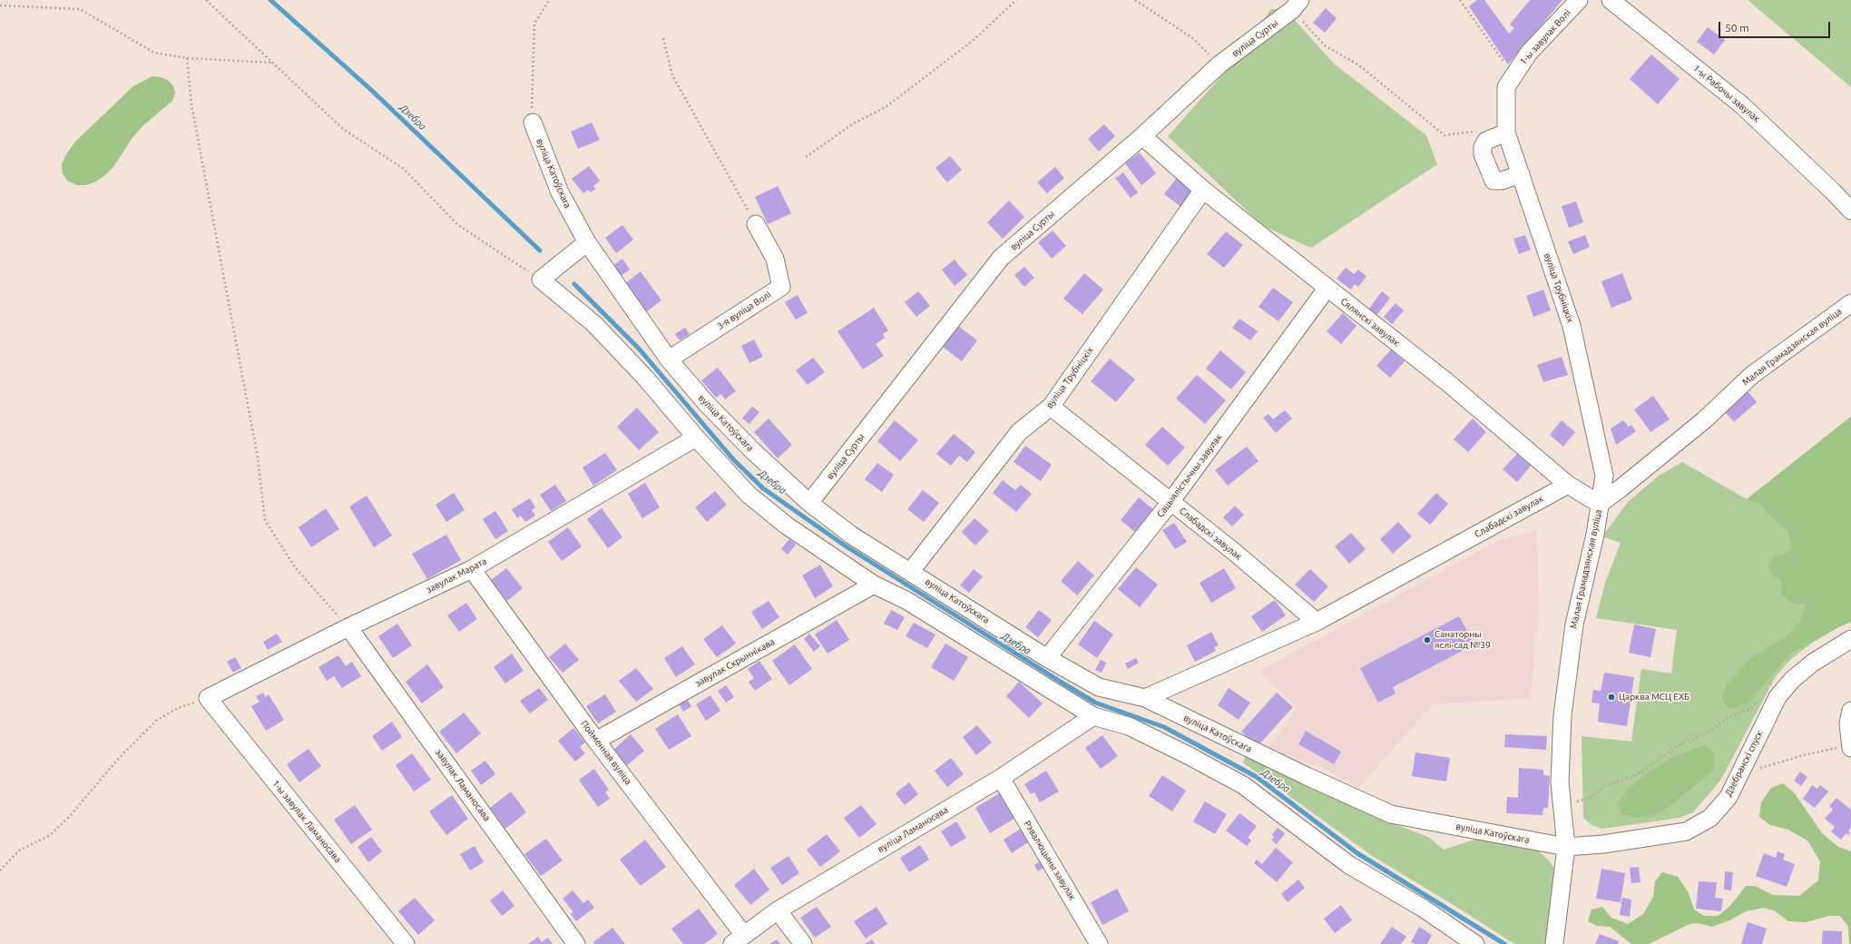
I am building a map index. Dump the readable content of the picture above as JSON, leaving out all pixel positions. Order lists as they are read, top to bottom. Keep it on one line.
{"streets":{"street":["1-ы завулак Волі","вуліца Сурты","1-ы Рабочы завулак","вуліца Катоўскага","вуліца Трубніцкіх","3-я вуліца Волі","Сялянскі завулак","Малая Грамадзянская вуліца","Сацыялістычны завулак","Слабадскі завулак","завулак Марата","завулак Скрыннікава","Пойменная вуліца","Дзебранскі спуск","завулак Ламаносава","1-ы завулак Ламаносава","вуліца Ламаносава","Рэвалюцыны завулак"]},"crossings":[["1-ы завулак Волі","вуліца Трубніцкіх"],["вуліца Сурты","вуліца Катоўскага"],["вуліца Сурты","Сялянскі завулак"],["вуліца Катоўскага","вуліца Трубніцкіх"],["вуліца Катоўскага","3-я вуліца Волі"],["вуліца Катоўскага","Малая Грамадзянская вуліца"],["вуліца Катоўскага","Сацыялістычны завулак"],["вуліца Катоўскага","Слабадскі завулак"],["вуліца Катоўскага","Дзебранскі спуск"],["вуліца Трубніцкіх","Сялянскі завулак"],["вуліца Трубніцкіх","Малая Грамадзянская вуліца"],["вуліца Трубніцкіх","Слабадскі завулак"],["Сялянскі завулак","Малая Грамадзянская вуліца"],["Сялянскі завулак","Сацыялістычны завулак"],["Сялянскі завулак","Слабадскі завулак"],["Малая Грамадзянская вуліца","Дзебранскі спуск"],["Сацыялістычны завулак","Слабадскі завулак"],["завулак Марата","Пойменная вуліца"],["завулак Марата","завулак Ламаносава"],["завулак Марата","1-ы завулак Ламаносава"],["завулак Скрыннікава","Пойменная вуліца"],["Пойменная вуліца","вуліца Ламаносава"],["вуліца Ламаносава","Рэвалюцыны завулак"]],"water":["Дзебра"],"places":["Санаторны яслі-сад №39","Царква МСЦ ЕХБ"],"scale_bar":"50 m"}
